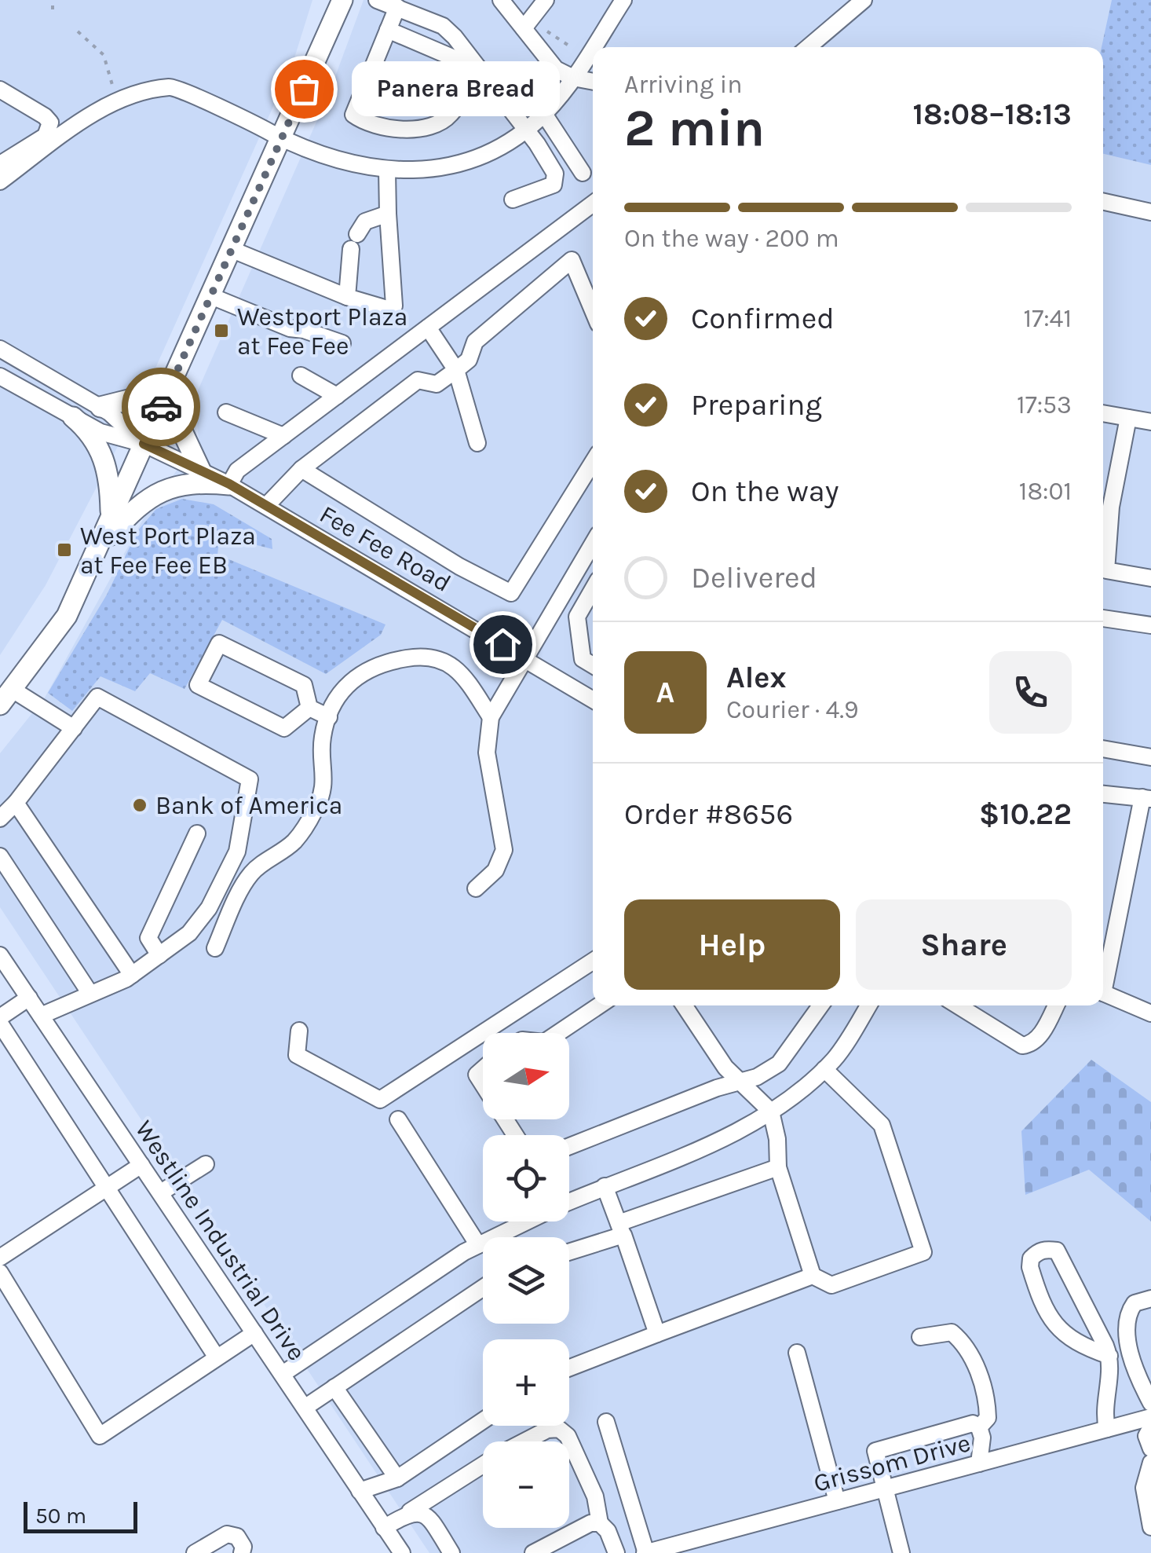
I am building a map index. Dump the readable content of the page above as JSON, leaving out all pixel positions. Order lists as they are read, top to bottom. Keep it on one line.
{"streets":{"street":["Fee Fee Road","Westline Industrial Drive","Grissom Drive"]},"places":{"other":["Panera Bread","Bank of America"],"transit":["Westport Plaza at Fee Fee","West Port Plaza at Fee Fee EB"]},"scale_bar":"50 m","north":"right","page":{"heading":["2 min","Arriving in","18:08–18:13"],"panel":["Alex","Courier · 4.9","Order #8656","$10.22"],"bubble":"Panera Bread","bar":"On the way · 200 m","list":[["Confirmed","17:41"],["Preparing","17:53"],["On the way","18:01"],"Delivered"],"round":"A","buttons":["Help","Share"],"map_buttons":["+","−"],"scale":"50 m"}}
